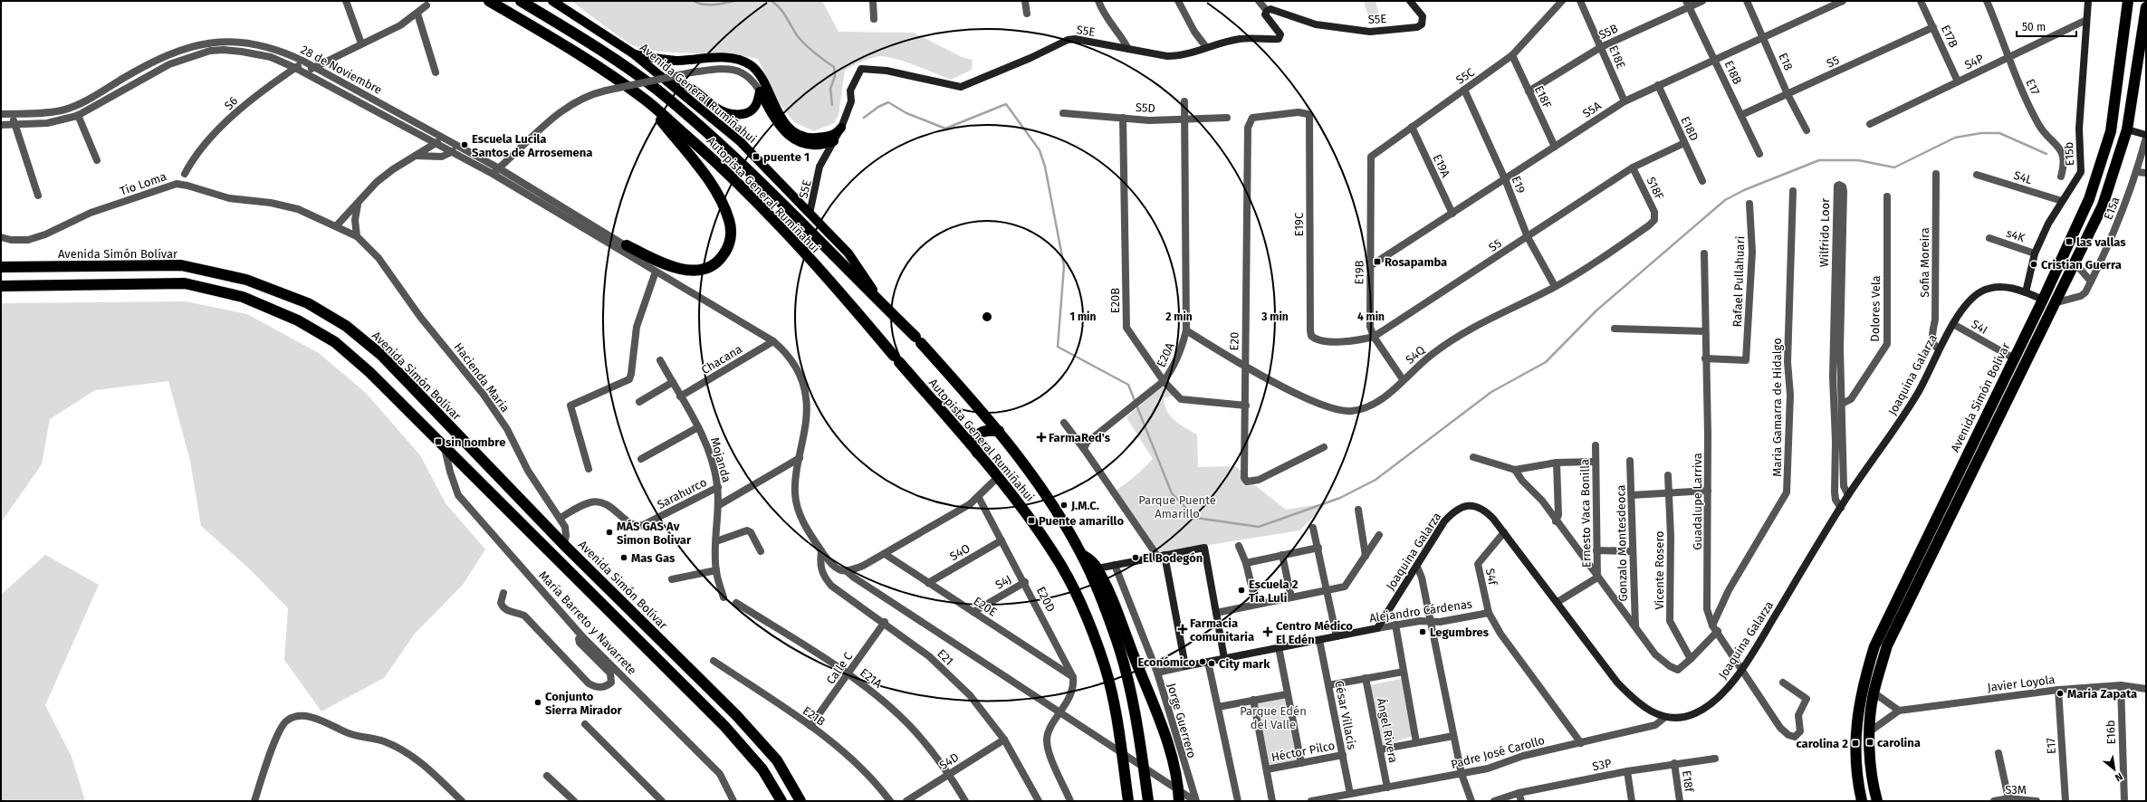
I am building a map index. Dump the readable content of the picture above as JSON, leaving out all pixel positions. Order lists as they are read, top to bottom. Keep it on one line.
{"streets":{"highway":["Autopista General Rumiñahui","Avenida Simón Bolívar"],"main road":["Avenida General Rumiñahui"],"street":["S5E","S5B","E17B","E18E","E18","S5","S4P","28 de Noviembre","E18B","S5C","E17","E18F","S6","S5D","S5A","E18D","E15b","E19A","S4L","Tio Loma","E19","S18F","E15a","E19C","Wilfrido Loor","s4K","Sofia Moreira","E19B","Rafael Pullahuari","E20B","Dolores Vela","S4I","E20","E20A","S4Q","Chacana","Joaquina Galarza","Hacienda Maria","Maria Gamarra de Hidalgo","Mojanda","Sarahurco","Guadalupe Larriva","Ernesto Vaca Bonilla","Gonzalo Montesdeoca","S4O","Vicente Rosero","S4f","S4J","E20D","E20E","Alejandro Cárdenas","María Barreto y Navarrete","E21","Calle C","E21A","Javier Loyola","César Villacís","E21B","Jorge Guerrero","Ángel Rivera","E16b","Héctor Pilco","Padre José Carollo","S4D","S3P","E18f","S3M"]},"crossings":[["S5E","Avenida General Rumiñahui"],["S5B","E18E"],["S5B","E18B"],["S5B","E18F"],["E17B","S5"],["E17B","S4P"],["E18E","S5A"],["E18","S5"],["E18","S5A"],["S5","E18B"],["S5","E18D"],["S5","E19"],["S5","S18F"],["S5","E19C"],["S5","E19B"],["S4P","E17"],["S4P","E15b"],["28 de Noviembre","S6"],["E18B","S5A"],["S5C","E18F"],["S5C","E19A"],["S5C","E19"],["S5C","E19B"],["E17","Javier Loyola"],["Avenida General Rumiñahui","Autopista General Rumiñahui"],["E18F","S5A"],["S5D","E20B"],["S5D","E20A"],["S5A","E18D"],["S5A","E19A"],["S5A","E19"],["S5A","E19B"],["E15b","S4L"],["E15b","s4K"],["E15b","Joaquina Galarza"],["Tio Loma","Hacienda Maria"],["E19","S4Q"],["S18F","S4Q"],["E19C","E20"],["Wilfrido Loor","Dolores Vela"],["Wilfrido Loor","Joaquina Galarza"],["Avenida Simón Bolívar","S4I"],["Avenida Simón Bolívar","Joaquina Galarza"],["Avenida Simón Bolívar","Hacienda Maria"],["Sofia Moreira","Joaquina Galarza"],["E19B","S4Q"],["Rafael Pullahuari","Guadalupe Larriva"],["E20B","E20"],["E20B","E20A"],["S4I","Joaquina Galarza"],["E20","S4Q"],["E20A","S4Q"],["Chacana","Mojanda"],["Joaquina Galarza","Guadalupe Larriva"],["Joaquina Galarza","Ernesto Vaca Bonilla"],["Joaquina Galarza","S4f"],["Joaquina Galarza","Alejandro Cárdenas"],["Joaquina Galarza","Padre José Carollo"],["Hacienda Maria","Sarahurco"],["Maria Gamarra de Hidalgo","Guadalupe Larriva"],["Mojanda","Sarahurco"],["S4O","E20D"],["S4O","E20E"],["S4f","Alejandro Cárdenas"],["S4J","E20D"],["S4J","E20E"],["E20D","E20E"],["Alejandro Cárdenas","César Villacís"],["Alejandro Cárdenas","Jorge Guerrero"],["Alejandro Cárdenas","Padre José Carollo"],["E21","Calle C"],["E21","S4D"],["Calle C","E21A"],["Calle C","E21B"],["E21A","S4D"],["Javier Loyola","E16b"],["César Villacís","Héctor Pilco"],["César Villacís","Padre José Carollo"],["Ángel Rivera","Padre José Carollo"],["S3P","E18f"]],"parks":["Parque Puente Amarillo","Parque Edén del Valle"],"places":{"other":["Escuela Lucila Santos de Arrosemena","Cristian Guerra","J.M.C.","MÁS GAS Av Simon Bolivar","Mas Gas","El Bodegón","Escuela 2 Tía Luli","Legumbres","Económico","City mark","Maria Zapata","Conjunto Sierra Mirador"],"transit":["puente 1","las vallas","Rosapamba","sin nombre","Puente amarillo","carolina","carolina 2"],"health":["FarmaRed's","Farmacia comunitaria","Centro Médico El Edén"]},"scale_bar":"50 m","north":"bottom right","rings":["1 min","2 min","3 min","4 min"]}
